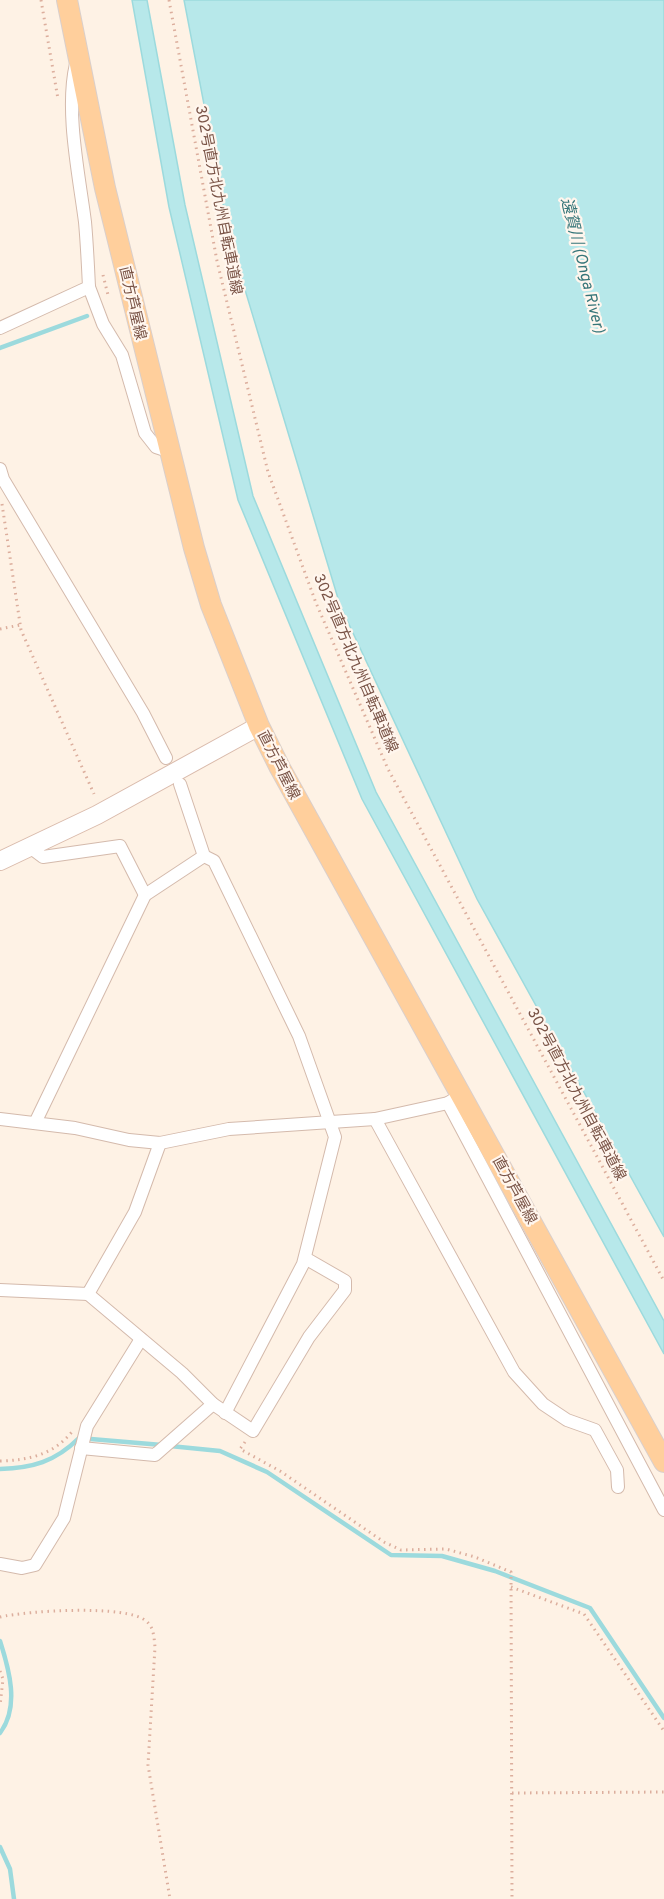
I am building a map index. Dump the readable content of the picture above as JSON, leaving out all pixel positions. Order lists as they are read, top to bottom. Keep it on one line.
{"streets":{"main road":["直方芦屋線"],"path":["302号直方北九州自転車道線"]},"water":["遠賀川 (Onga River)"]}
